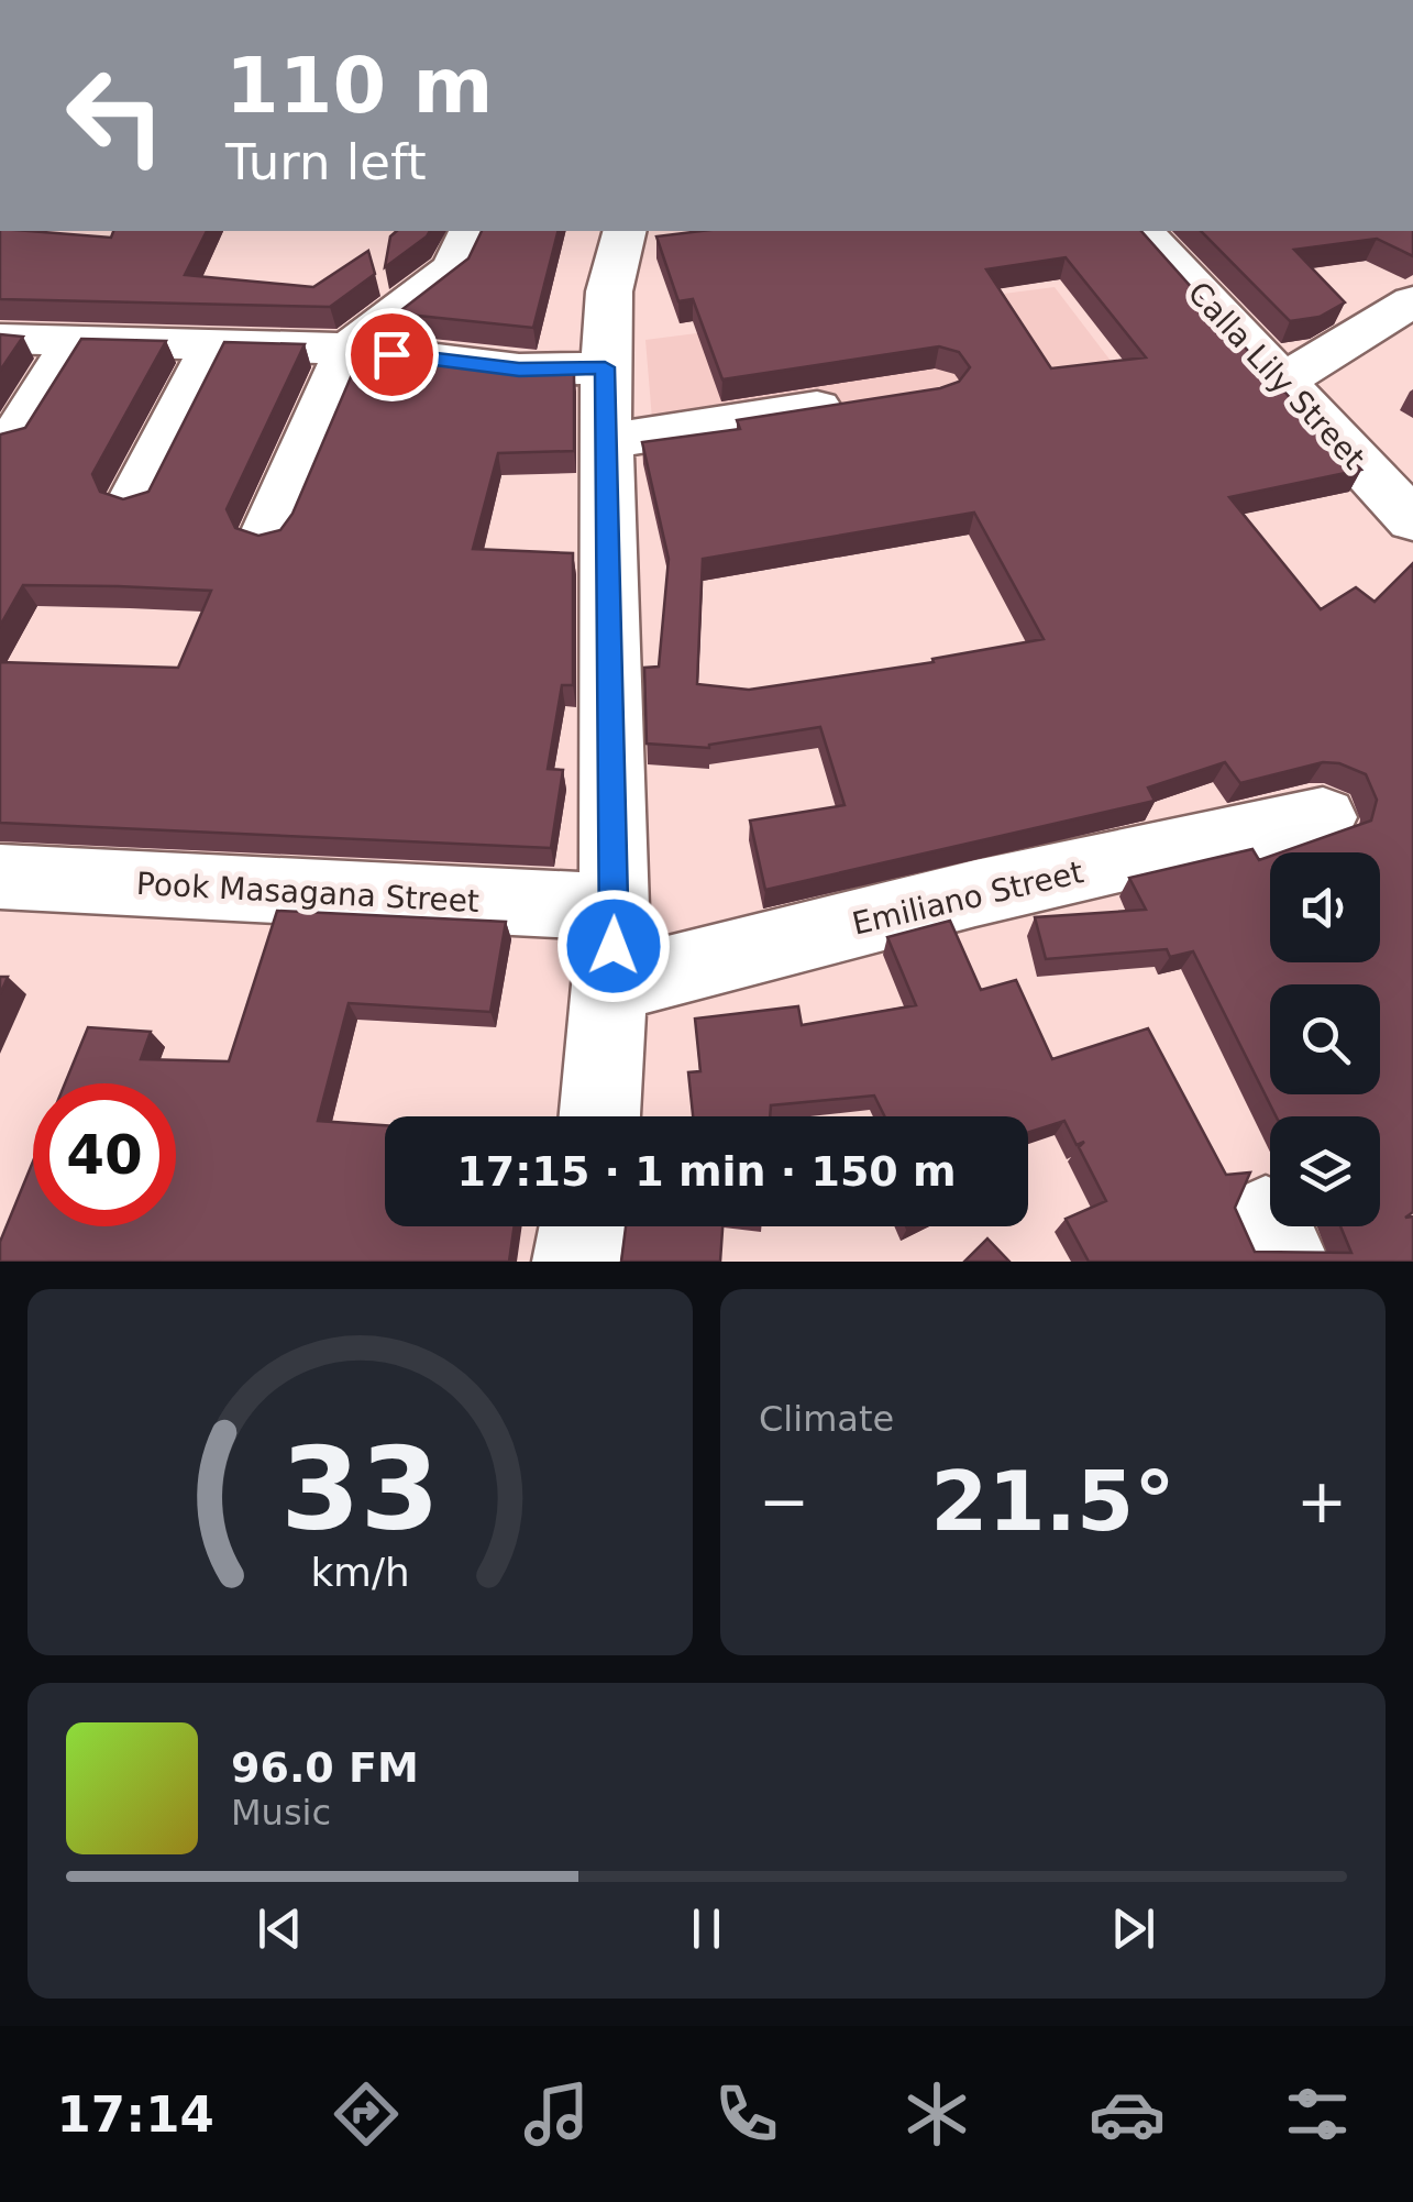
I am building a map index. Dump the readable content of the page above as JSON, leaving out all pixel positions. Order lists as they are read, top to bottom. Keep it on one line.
{"streets":{"street":["Calla Lily Street","Pook Masagana Street","Emiliano Street"]},"page":{"turn":["110 m","Turn left"],"limit":"40","trip":"17:15 · 1 min · 150 m","tile":"Climate","heat":["−","21.5°","+"],"song":["96.0 FM","Music"],"tabs":"17:14","gauge":["33","km/h"]}}
